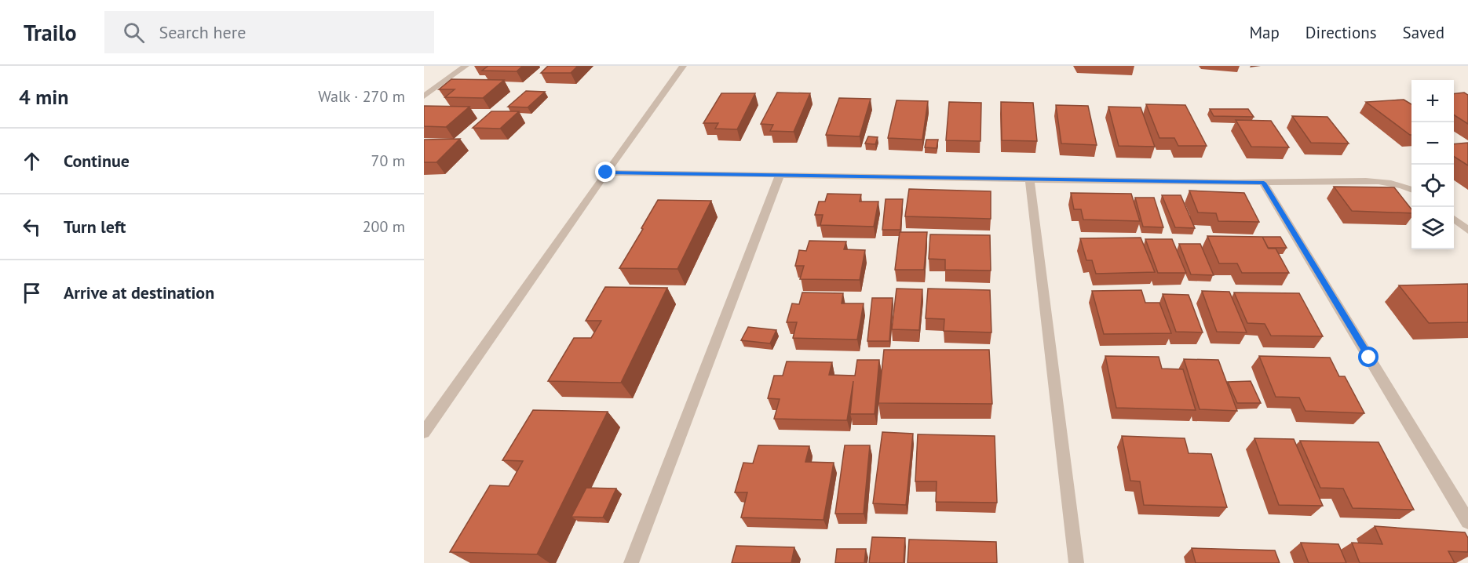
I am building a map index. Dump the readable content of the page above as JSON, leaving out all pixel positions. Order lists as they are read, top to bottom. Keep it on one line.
{"page":{"header":"Trailo","search":"Search here","nav":["Map","Directions","Saved"],"heading":["4 min","Walk · 270 m"],"map_buttons":["+","−"],"list":[["Continue","70 m"],["Turn left","200 m"],"Arrive at destination"]}}
